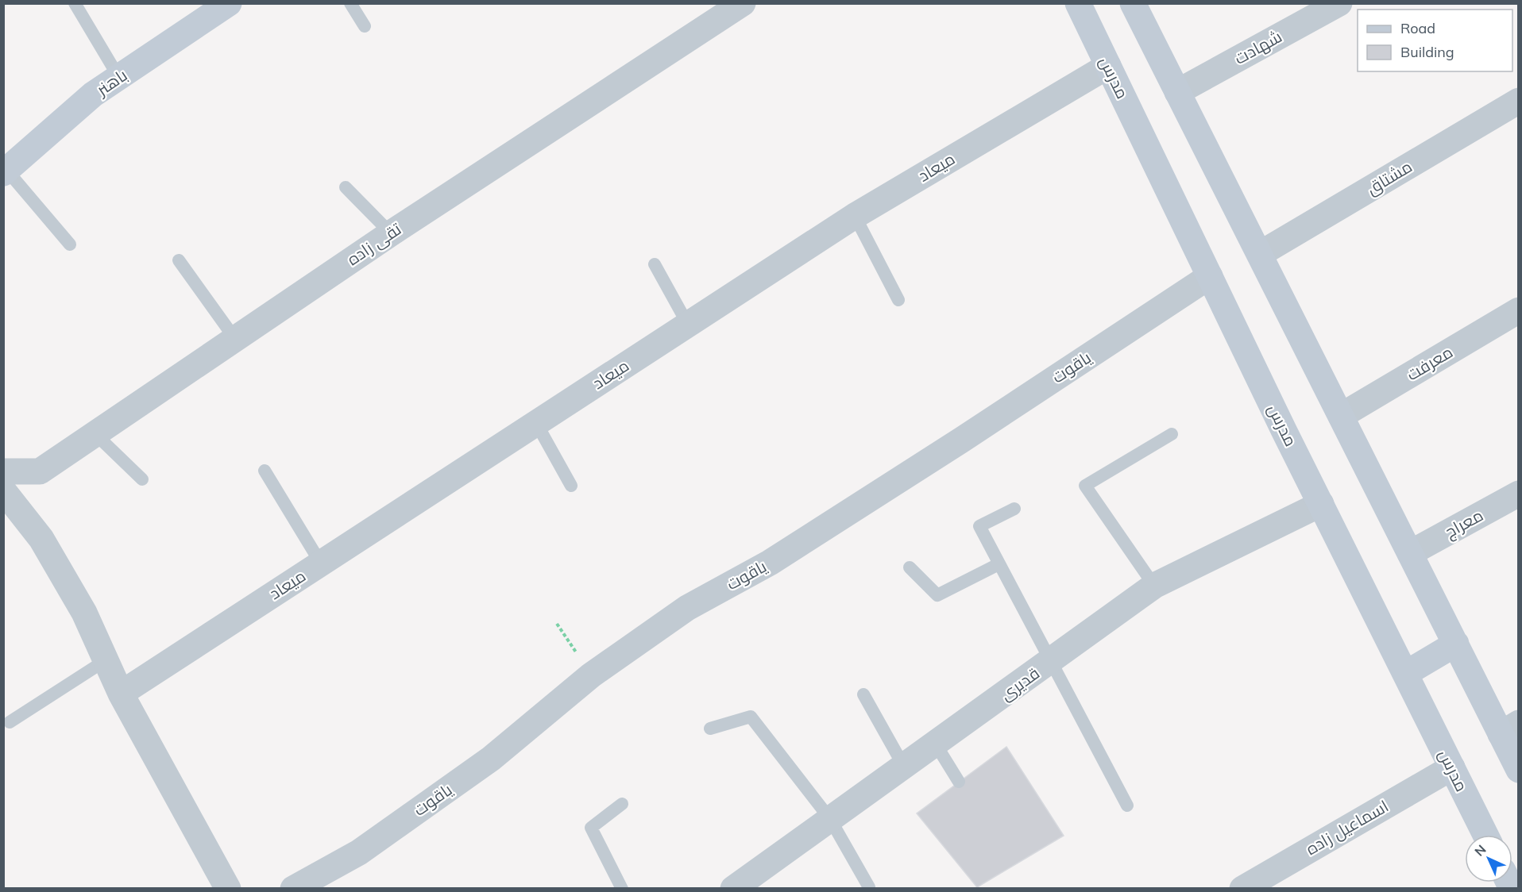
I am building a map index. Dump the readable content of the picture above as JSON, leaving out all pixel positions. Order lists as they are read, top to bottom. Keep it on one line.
{"streets":{"street":["شهادت","مدرس","باهنر","میعاد","مشتاق","تقی زاده","معرفت","یاقوت","معراج","قدیری","اسماعیل زاده"]},"crossings":[["مدرس","میعاد"],["مدرس","یاقوت"],["مدرس","قدیری"],["مدرس","اسماعیل زاده"]],"legend":["Road","Building"],"north":"top left"}
